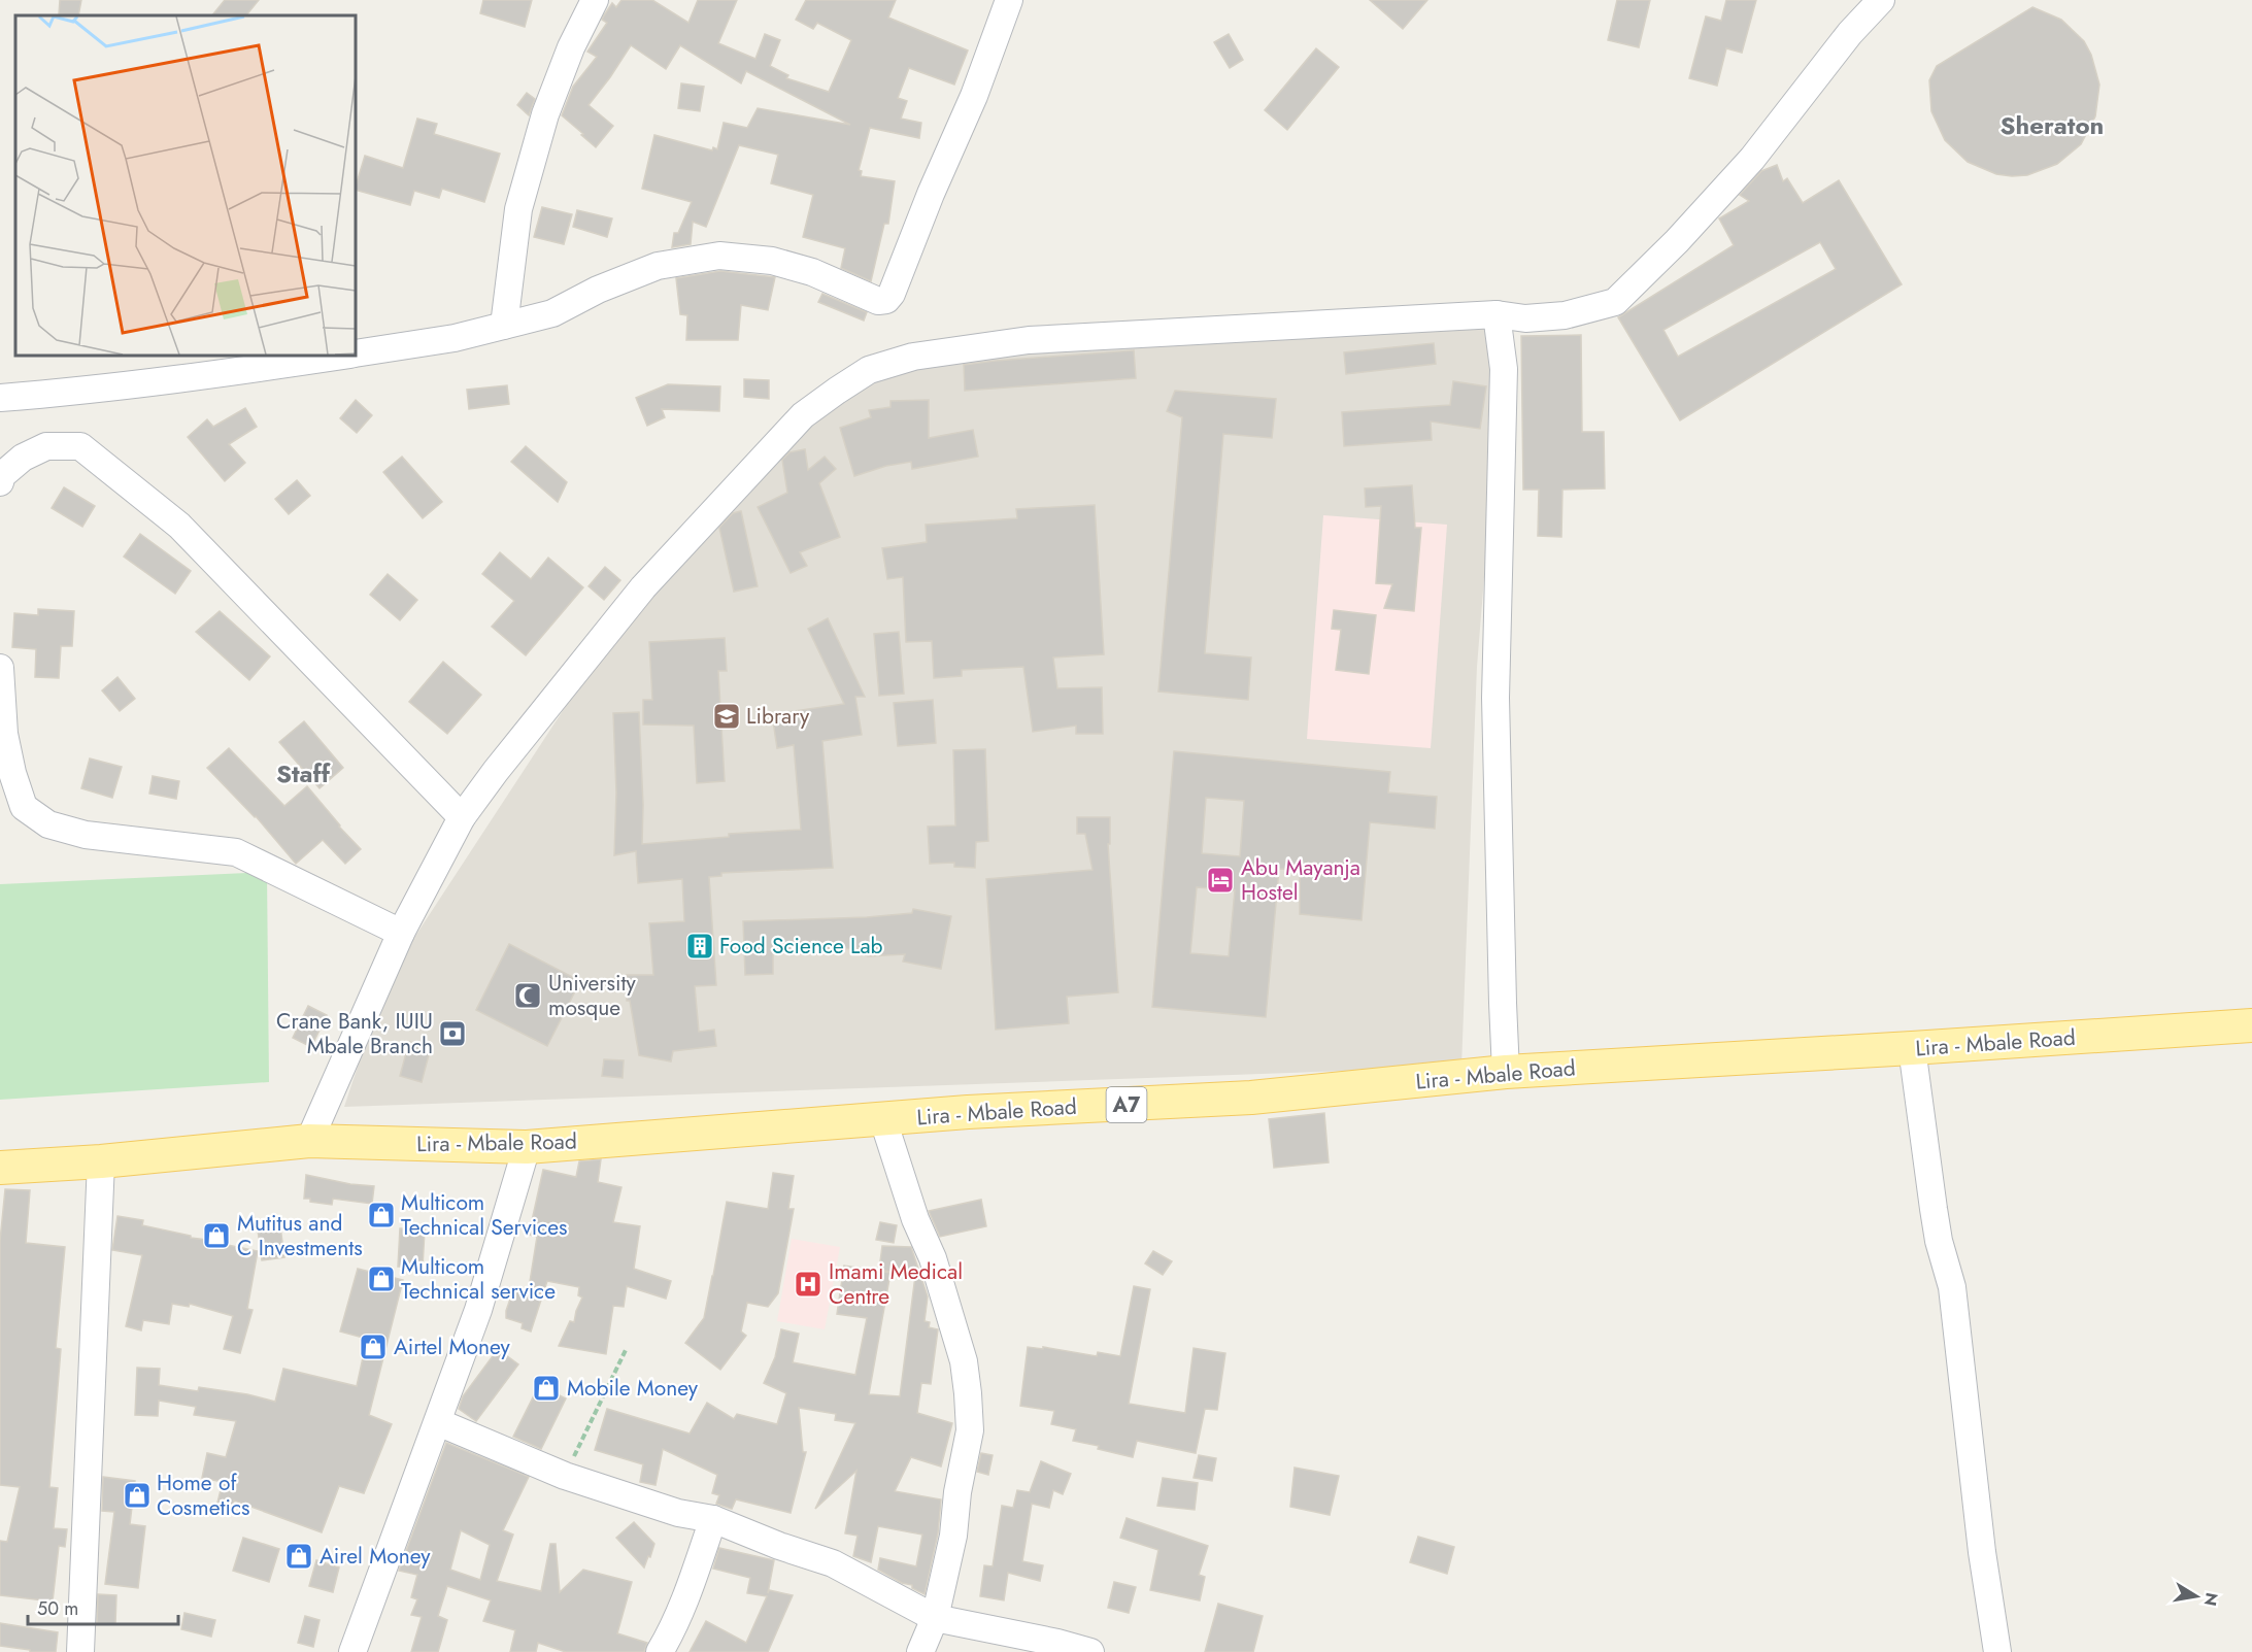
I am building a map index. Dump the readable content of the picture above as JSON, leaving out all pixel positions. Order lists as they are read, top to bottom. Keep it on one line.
{"streets":{"main road":["Lira - Mbale Road","A7"]},"districts":["Sheraton","Staff"],"places":{"school or university":["Library"],"hotel":["Abu Mayanja Hostel"],"building":["Food Science Lab"],"mosque":["University mosque"],"bank":["Crane Bank, IUIU Mbale Branch"],"shop":["Multicom Technical Services","Mutitus and C Investments","Multicom Technical service","Airtel Money","Mobile Money","Home of Cosmetics","Airel Money"],"hospital":["Imami Medical Centre"]},"scale_bar":"50 m","north":"right"}
